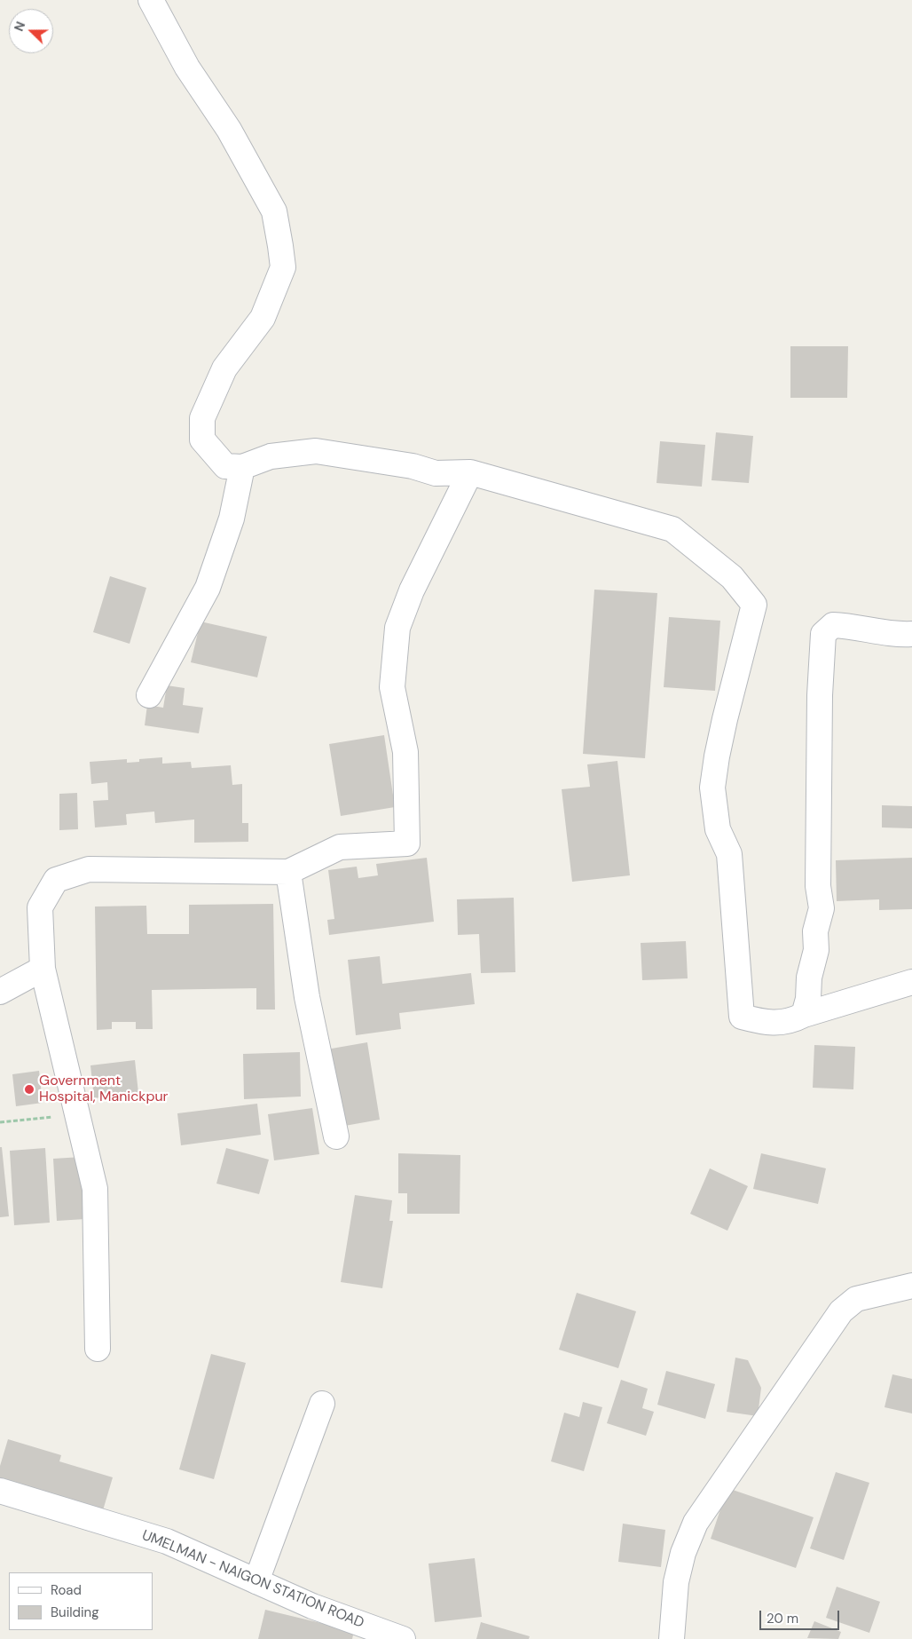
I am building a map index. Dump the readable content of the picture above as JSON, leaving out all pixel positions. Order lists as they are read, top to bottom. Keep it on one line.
{"streets":{"street":["UMELMAN - NAIGON STATION ROAD"]},"places":["Government Hospital, Manickpur"],"legend":["Road","Building"],"scale_bar":"20 m","north":"left"}
